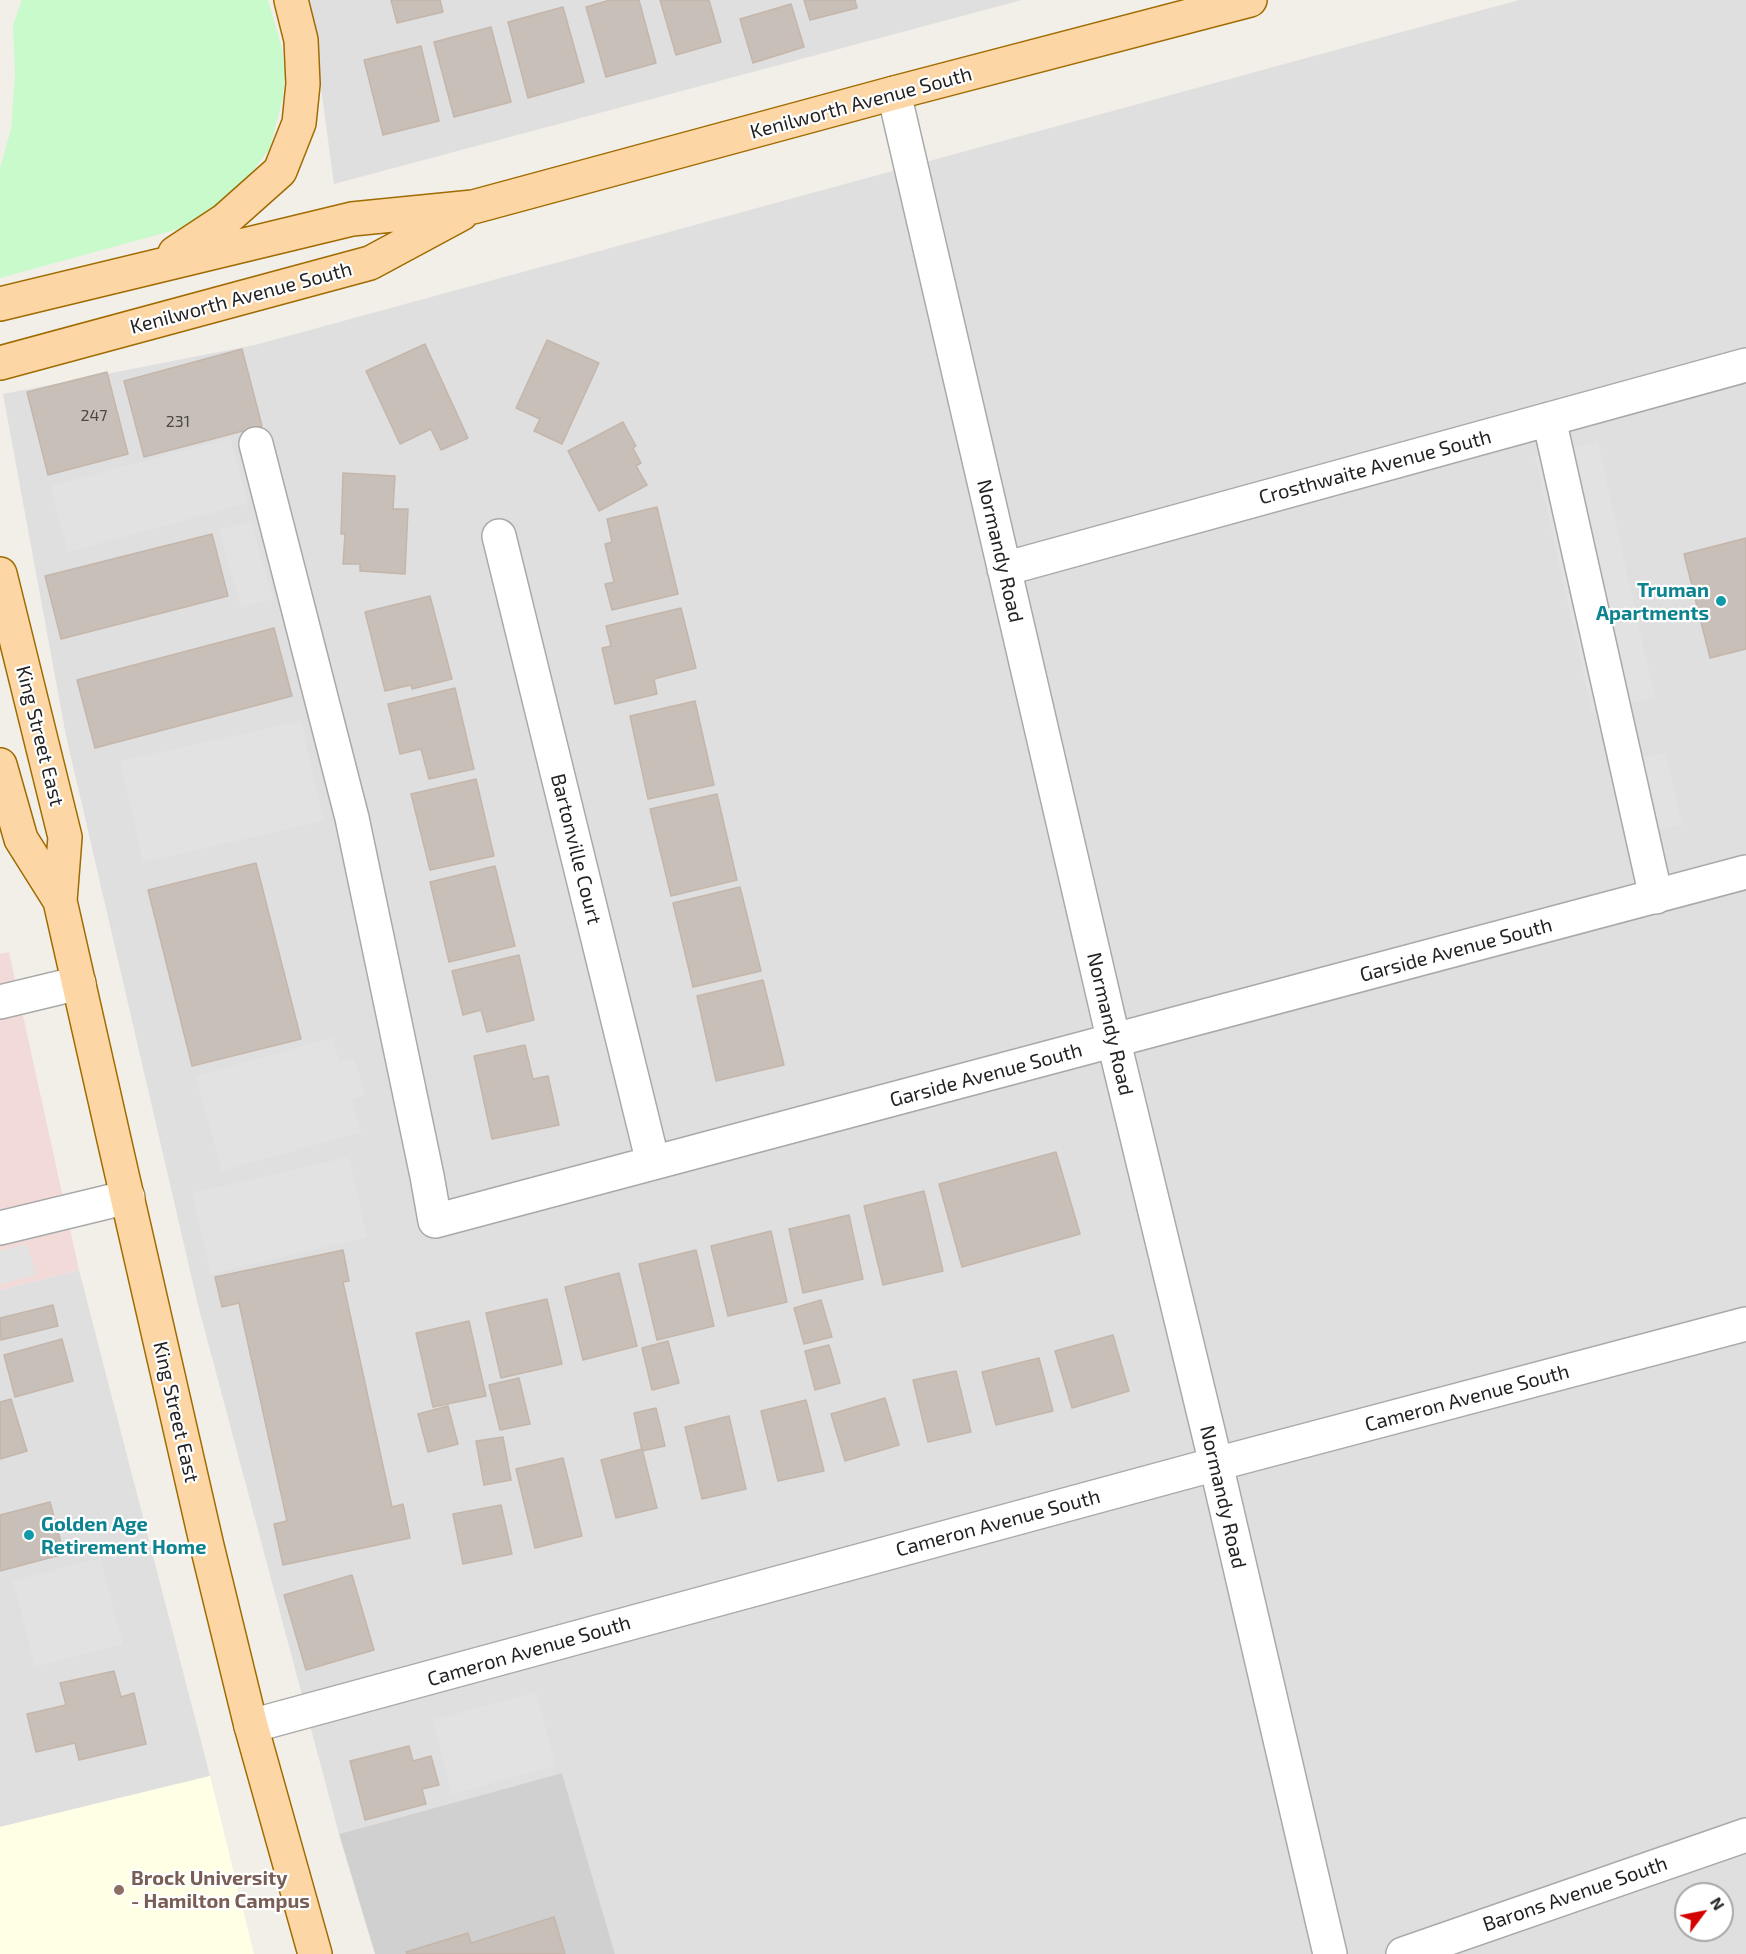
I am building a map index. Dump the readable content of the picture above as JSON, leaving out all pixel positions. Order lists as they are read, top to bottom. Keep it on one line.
{"streets":{"main road":["Kenilworth Avenue South","King Street East"],"street":["Crosthwaite Avenue South","Normandy Road","Bartonville Court","Garside Avenue South","Cameron Avenue South","Barons Avenue South"]},"crossings":[["Kenilworth Avenue South","Normandy Road"],["Crosthwaite Avenue South","Normandy Road"],["Normandy Road","Garside Avenue South"],["Normandy Road","Cameron Avenue South"],["King Street East","Cameron Avenue South"],["Bartonville Court","Garside Avenue South"]],"places":["Truman Apartments","Golden Age Retirement Home","Brock University - Hamilton Campus"],"house_numbers":["247","231"],"north":"top right"}
